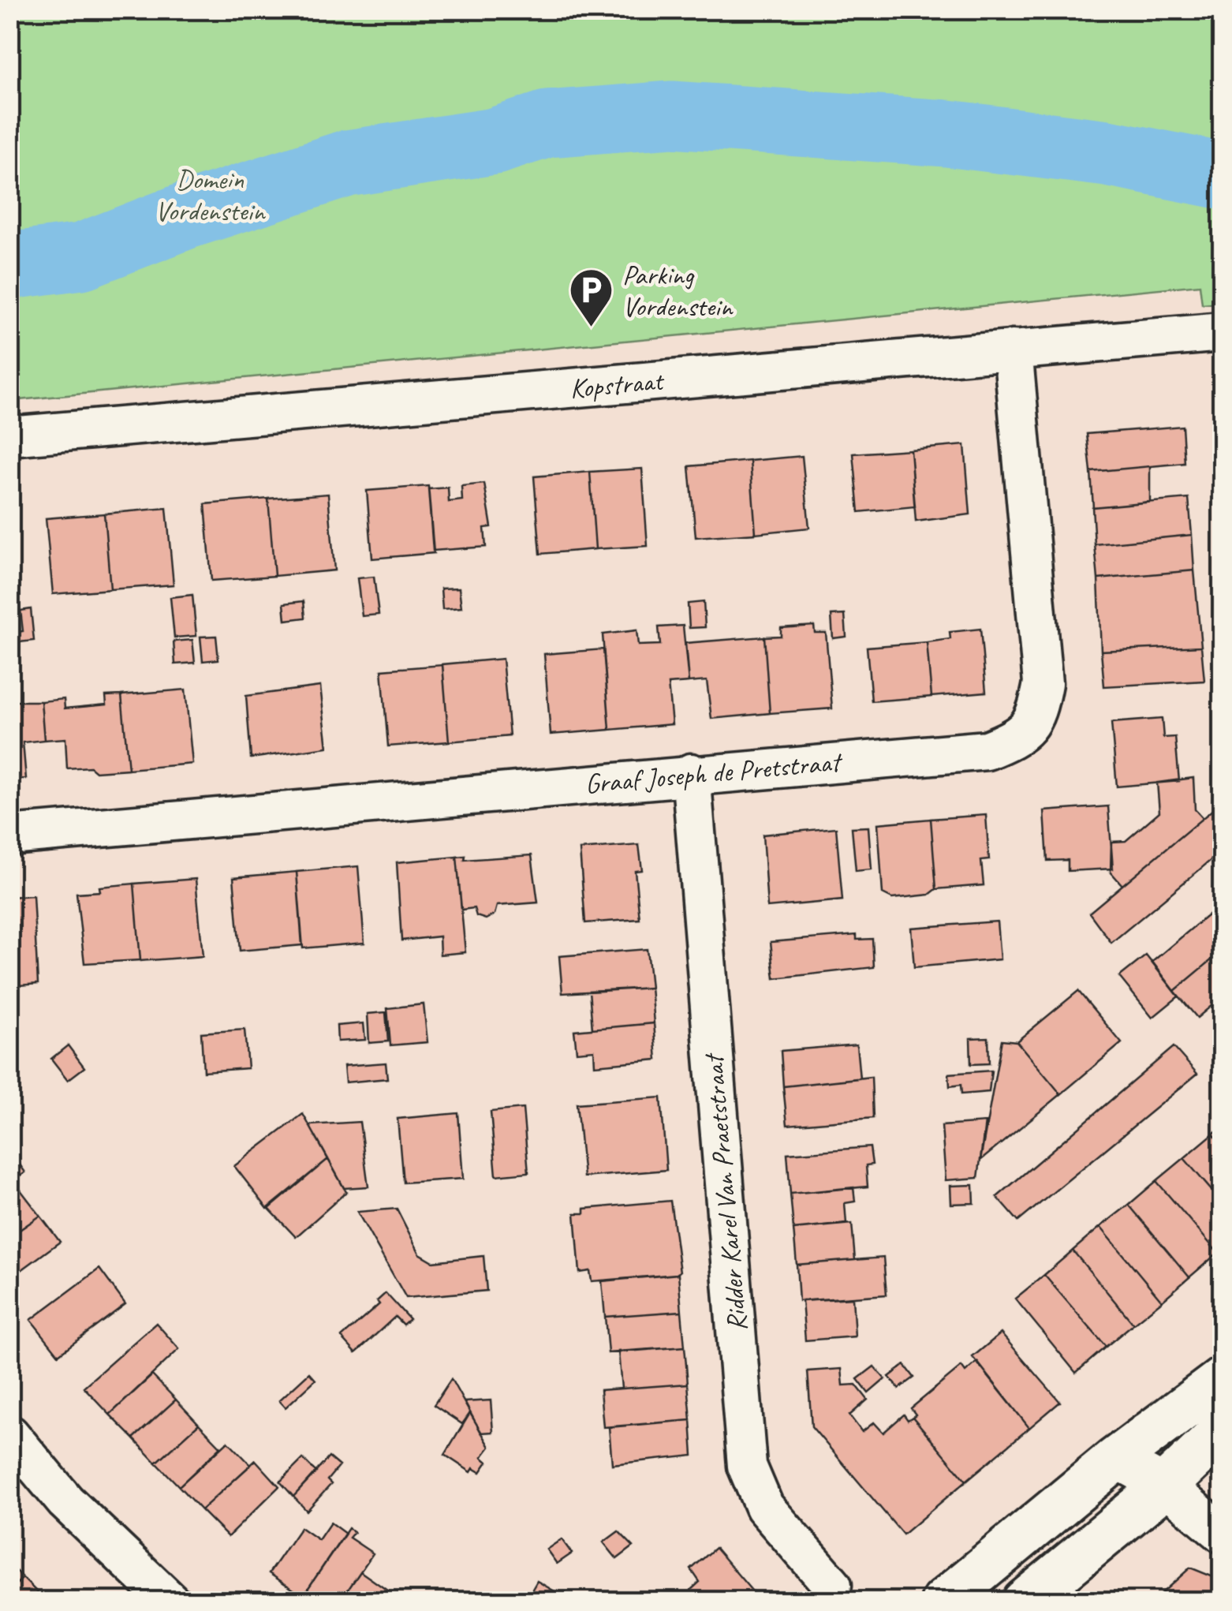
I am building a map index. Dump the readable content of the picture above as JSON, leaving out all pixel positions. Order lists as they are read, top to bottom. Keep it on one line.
{"streets":{"street":["Kopstraat","Graaf Joseph de Pretstraat","Ridder Karel Van Praetstraat"]},"crossings":[["Kopstraat","Graaf Joseph de Pretstraat"],["Graaf Joseph de Pretstraat","Ridder Karel Van Praetstraat"]],"parks":["Domein Vordenstein"],"places":{"parking":["Parking Vordenstein"]}}
